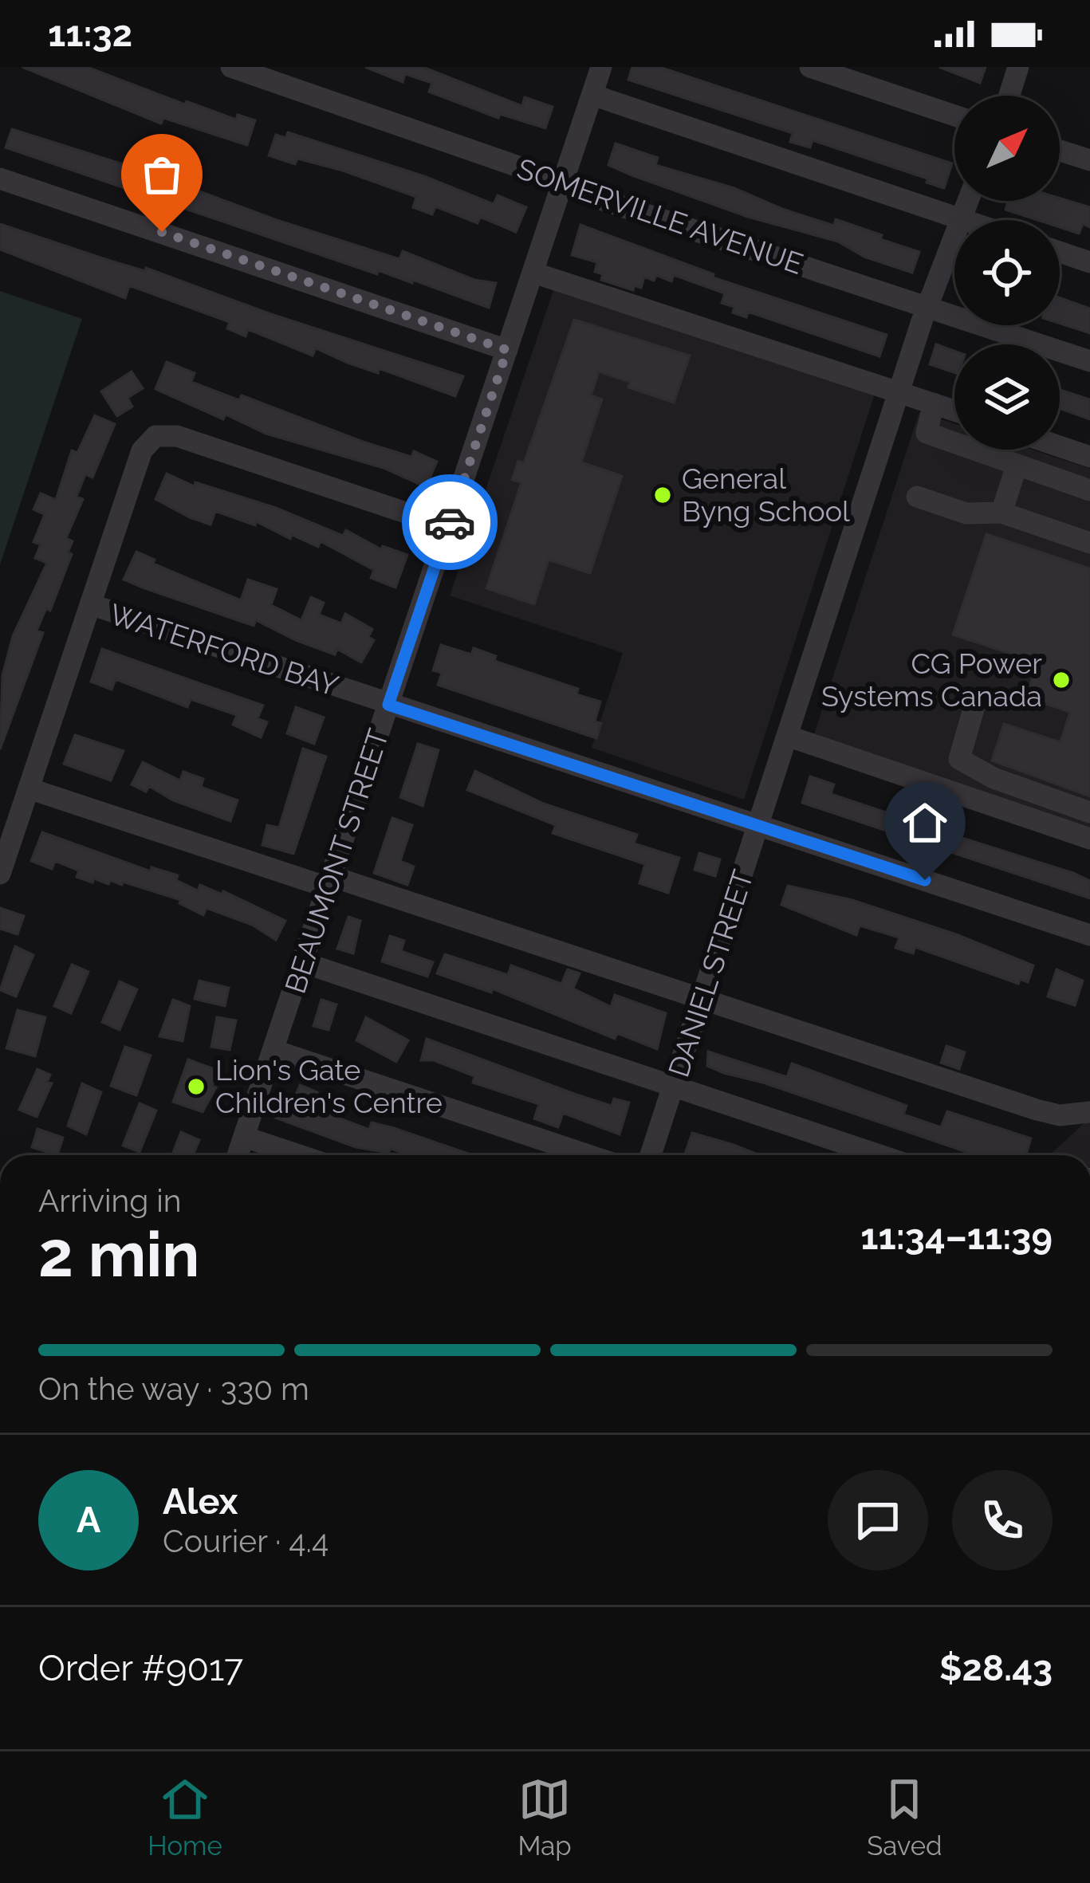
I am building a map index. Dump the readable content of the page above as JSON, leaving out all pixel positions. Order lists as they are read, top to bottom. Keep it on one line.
{"streets":{"street":["SOMERVILLE AVENUE","WATERFORD BAY","BEAUMONT STREET","DANIEL STREET"]},"crossings":[["SOMERVILLE AVENUE","BEAUMONT STREET"],["SOMERVILLE AVENUE","DANIEL STREET"],["WATERFORD BAY","BEAUMONT STREET"],["WATERFORD BAY","DANIEL STREET"]],"places":["General Byng School","CG Power Systems Canada","Lion's Gate Children's Centre"],"north":"top right","page":{"status":"11:32","heading":["2 min","Arriving in","11:34–11:39"],"panel":["Alex","Courier · 4.4","Order #9017","$28.43"],"bar":"On the way · 330 m","round":"A","tabs":["Home","Map","Saved"]}}
